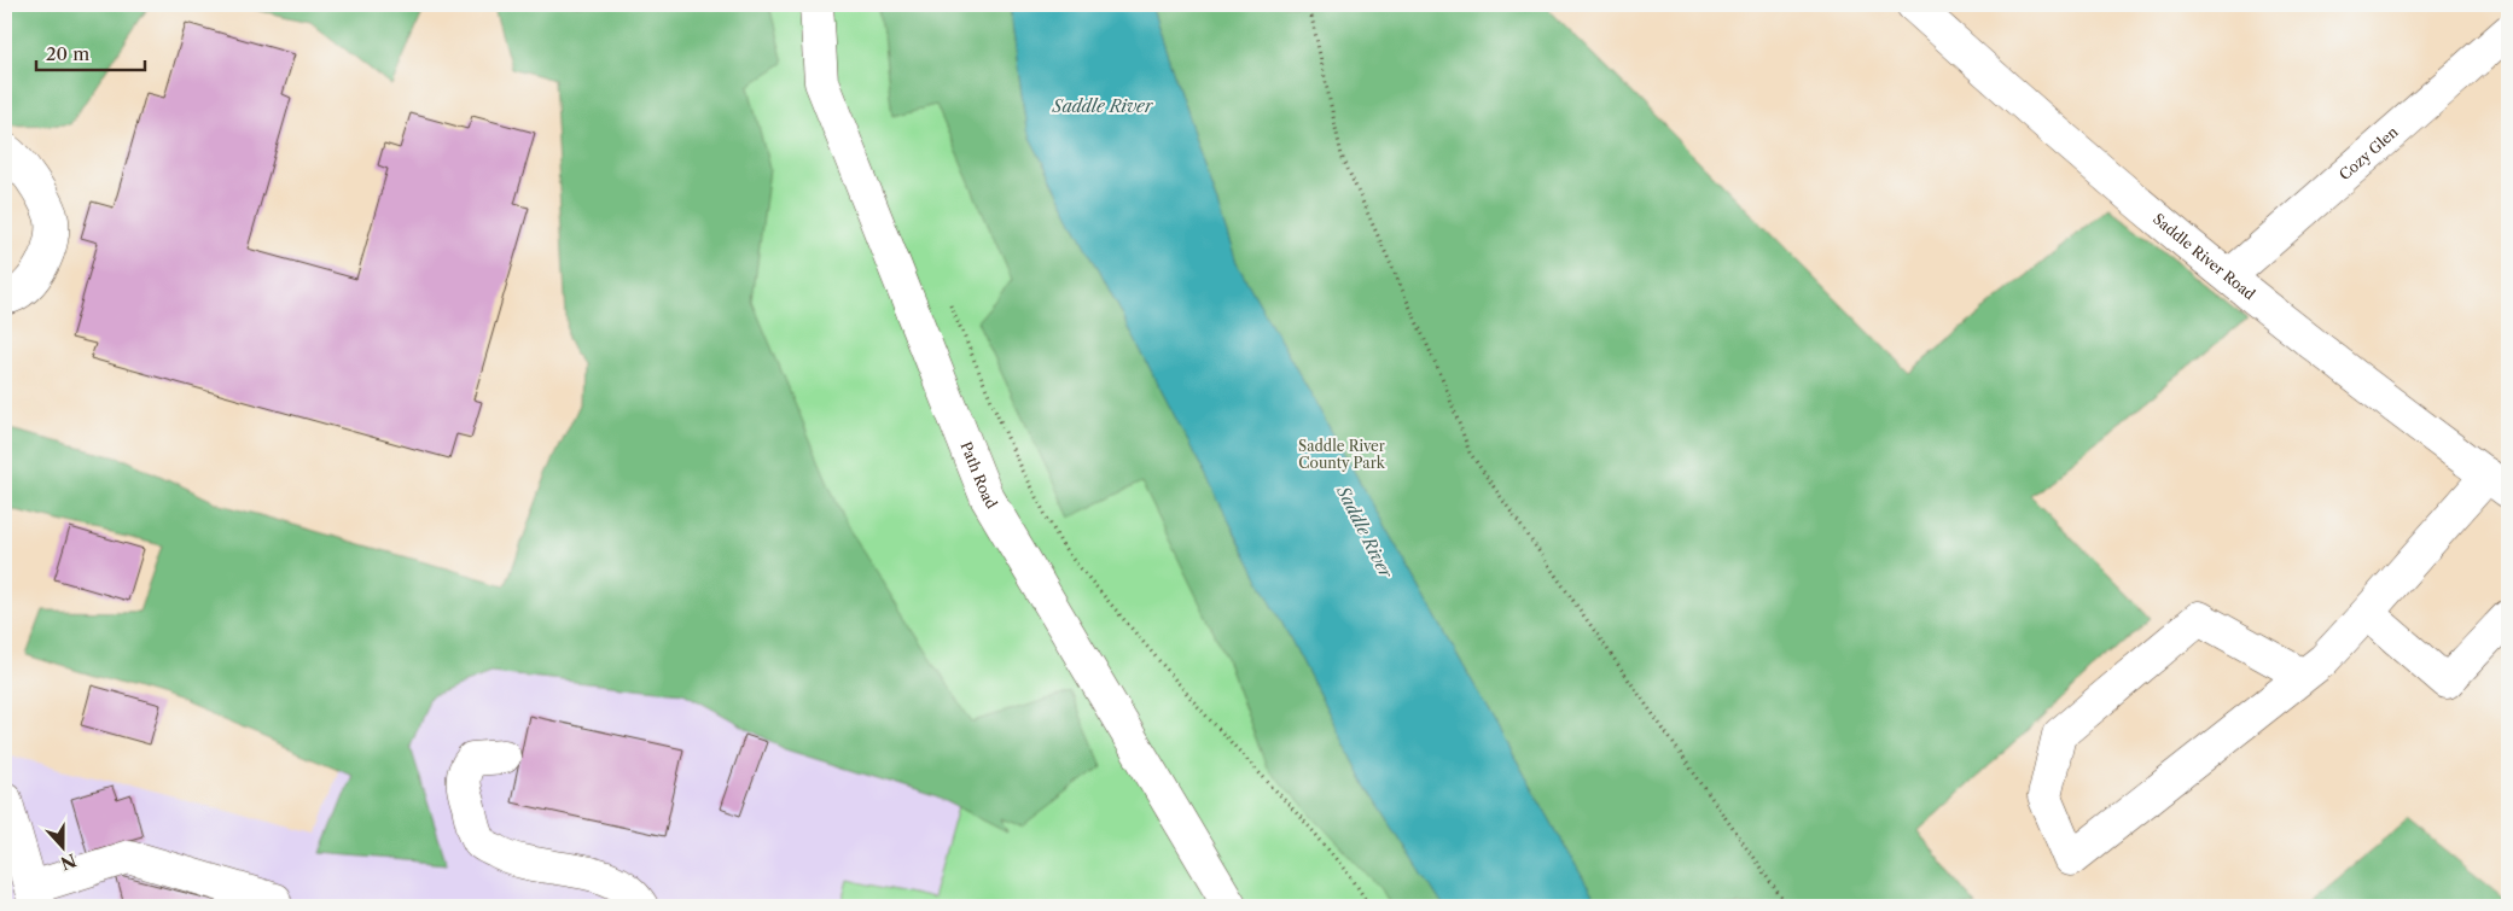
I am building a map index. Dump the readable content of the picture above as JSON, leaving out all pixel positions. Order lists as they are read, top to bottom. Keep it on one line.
{"streets":{"street":["Cozy Glen","Saddle River Road","Path Road"]},"crossings":[["Cozy Glen","Saddle River Road"]],"water":["Saddle River"],"parks":["Saddle River County Park"],"scale_bar":"20 m","north":"bottom"}
